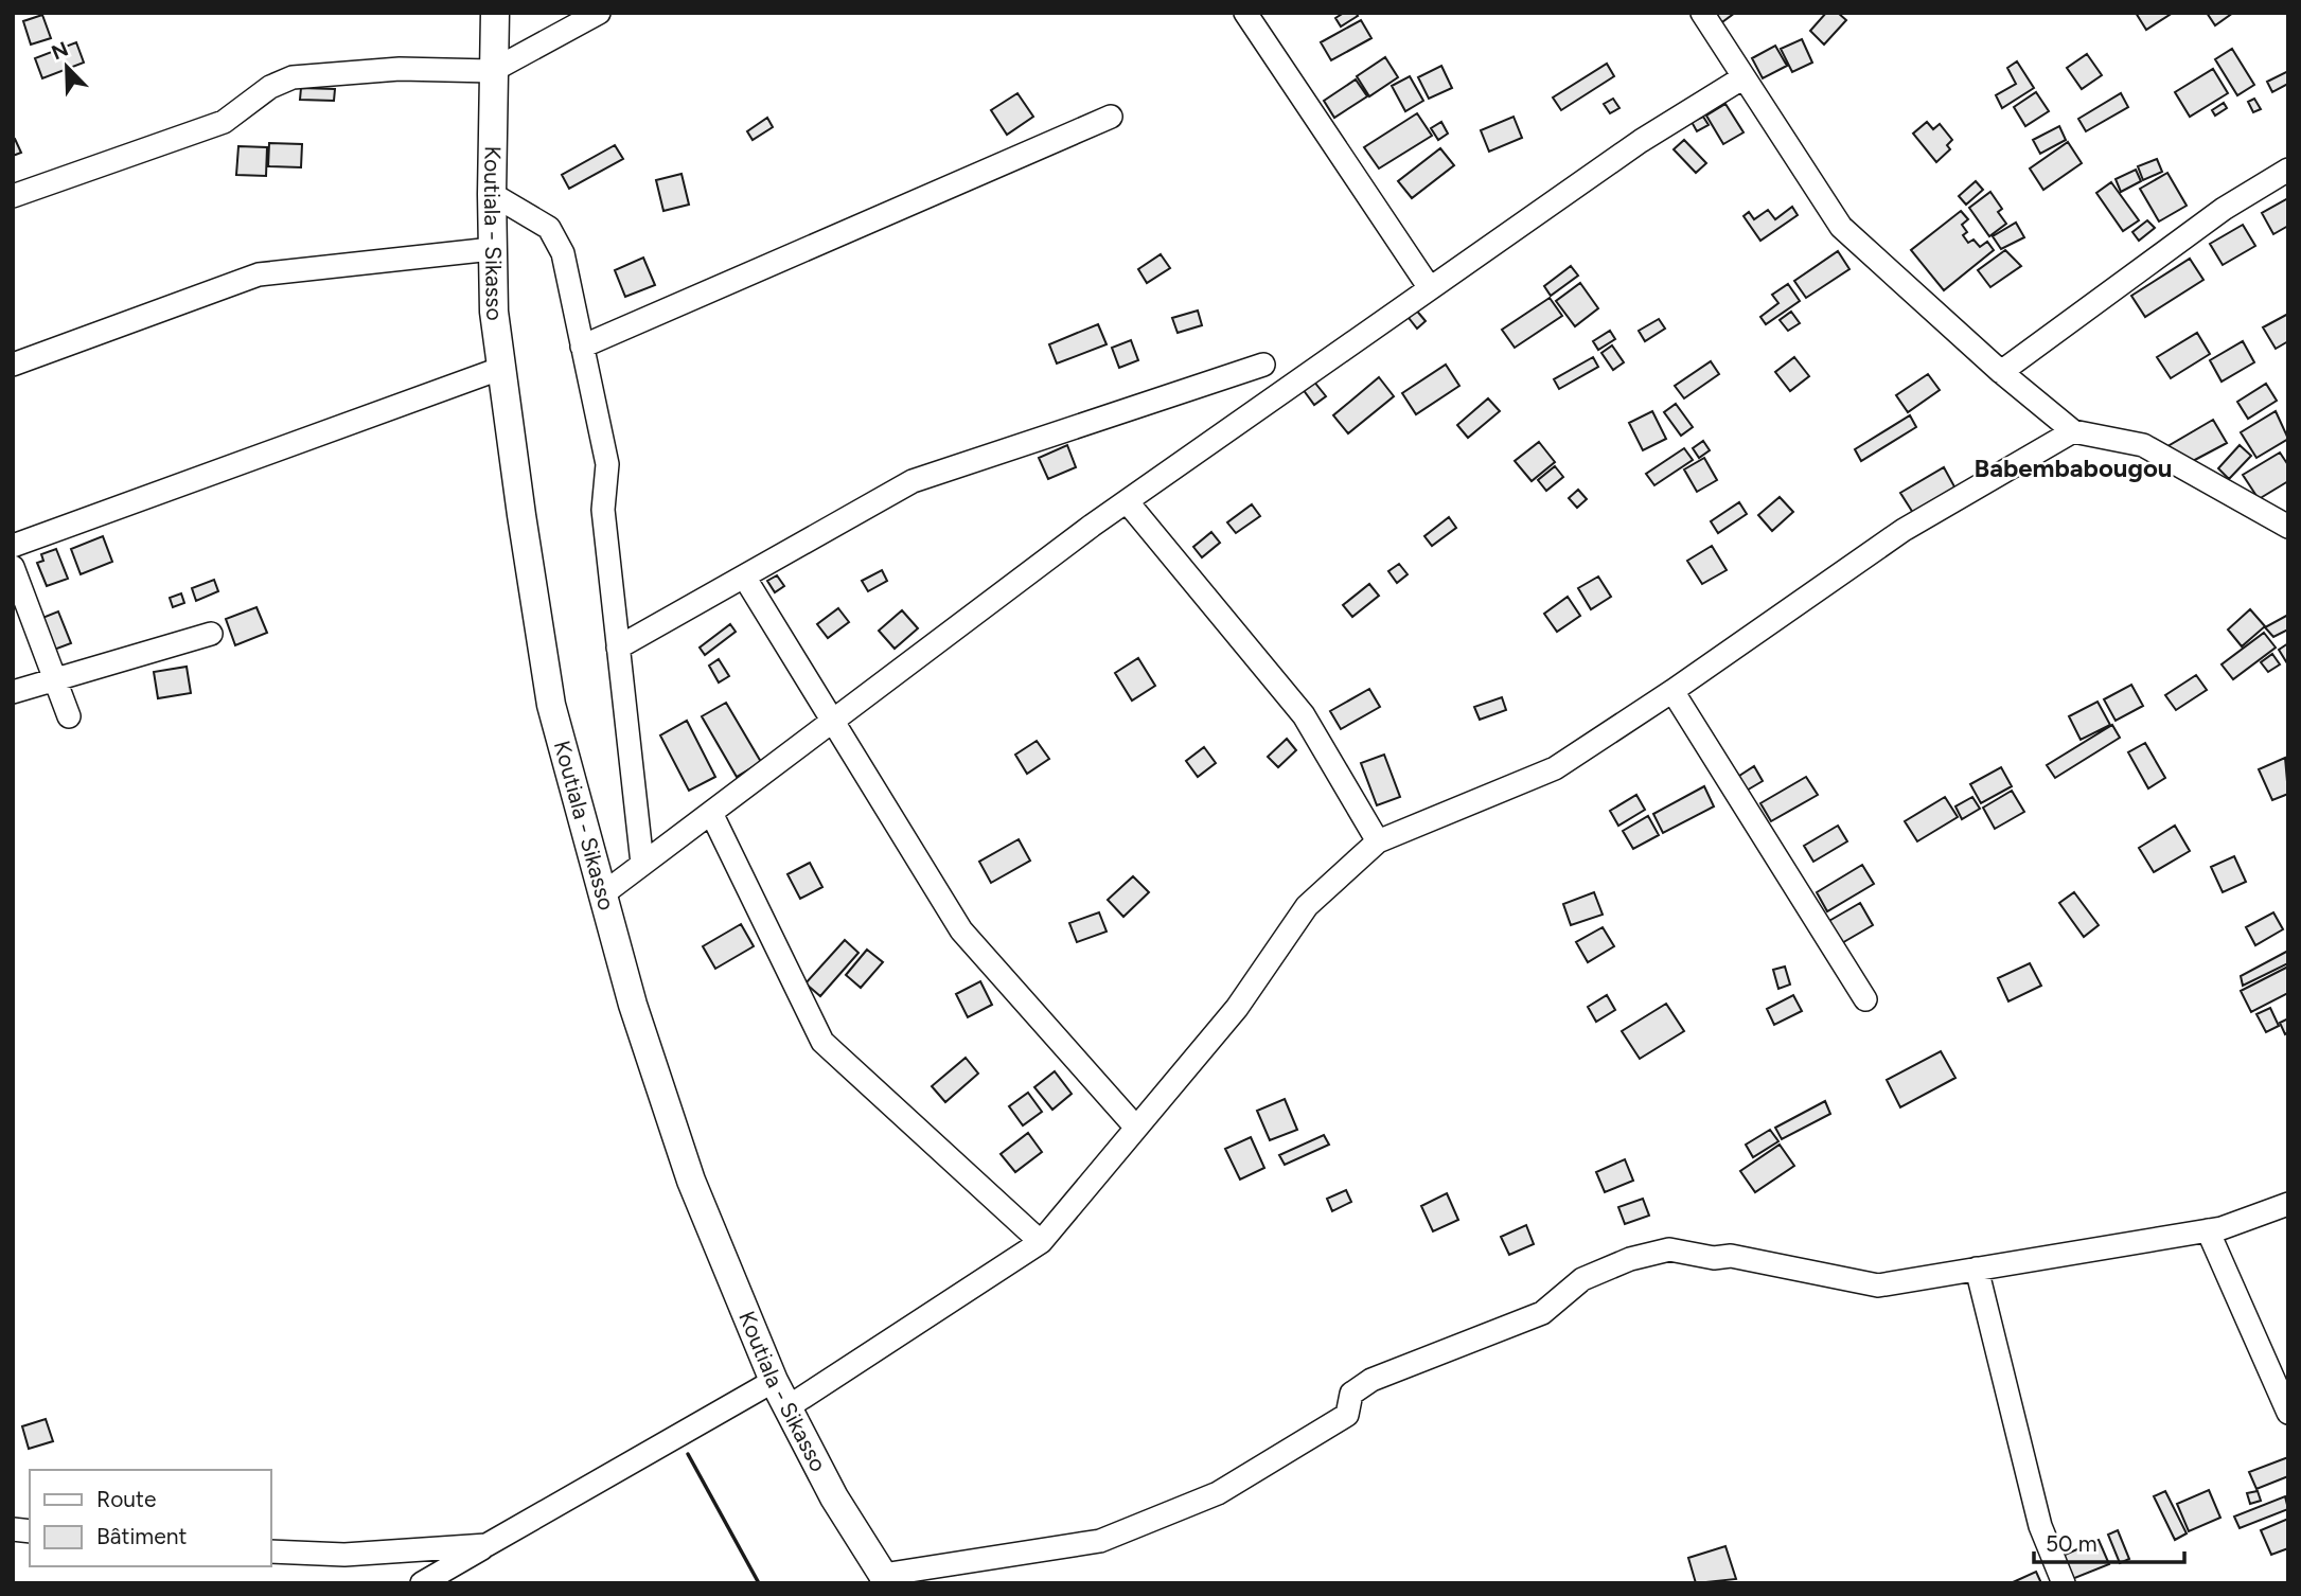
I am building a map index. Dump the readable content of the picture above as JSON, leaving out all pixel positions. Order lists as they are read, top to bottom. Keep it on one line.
{"streets":{"main road":["Koutiala - Sikasso"]},"districts":["Babembabougou"],"legend":["Route","Bâtiment"],"scale_bar":"50 m","north":"top left"}
